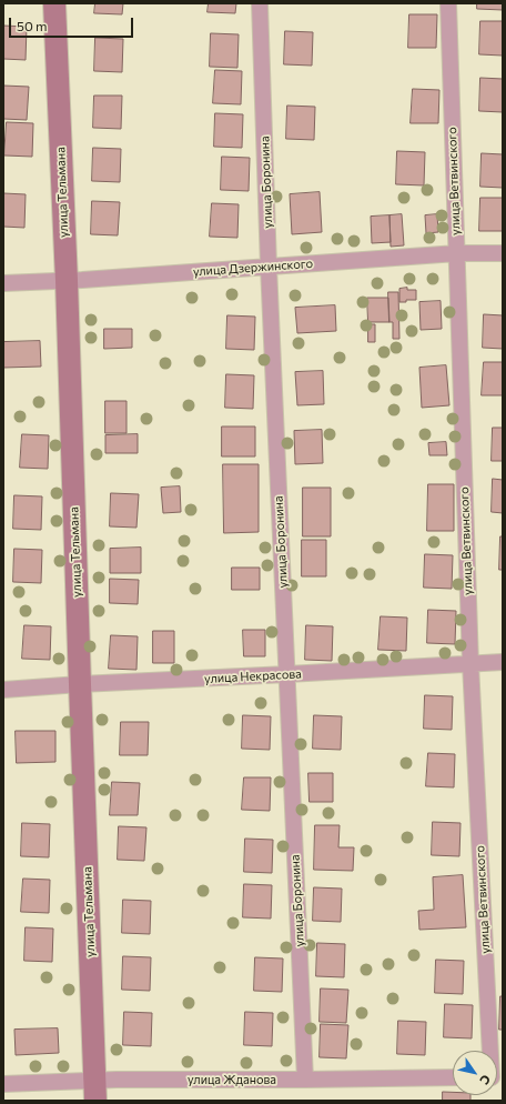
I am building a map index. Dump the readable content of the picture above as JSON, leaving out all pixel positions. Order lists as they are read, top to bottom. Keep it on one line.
{"streets":{"street":["улица Ветвинского","улица Боронина","улица Тельмана","улица Дзержинского","улица Некрасова","улица Жданова"]},"crossings":[["улица Ветвинского","улица Дзержинского"],["улица Ветвинского","улица Некрасова"],["улица Боронина","улица Дзержинского"],["улица Боронина","улица Некрасова"],["улица Боронина","улица Жданова"],["улица Тельмана","улица Дзержинского"],["улица Тельмана","улица Некрасова"],["улица Тельмана","улица Жданова"]],"scale_bar":"50 m","north":"bottom right"}
